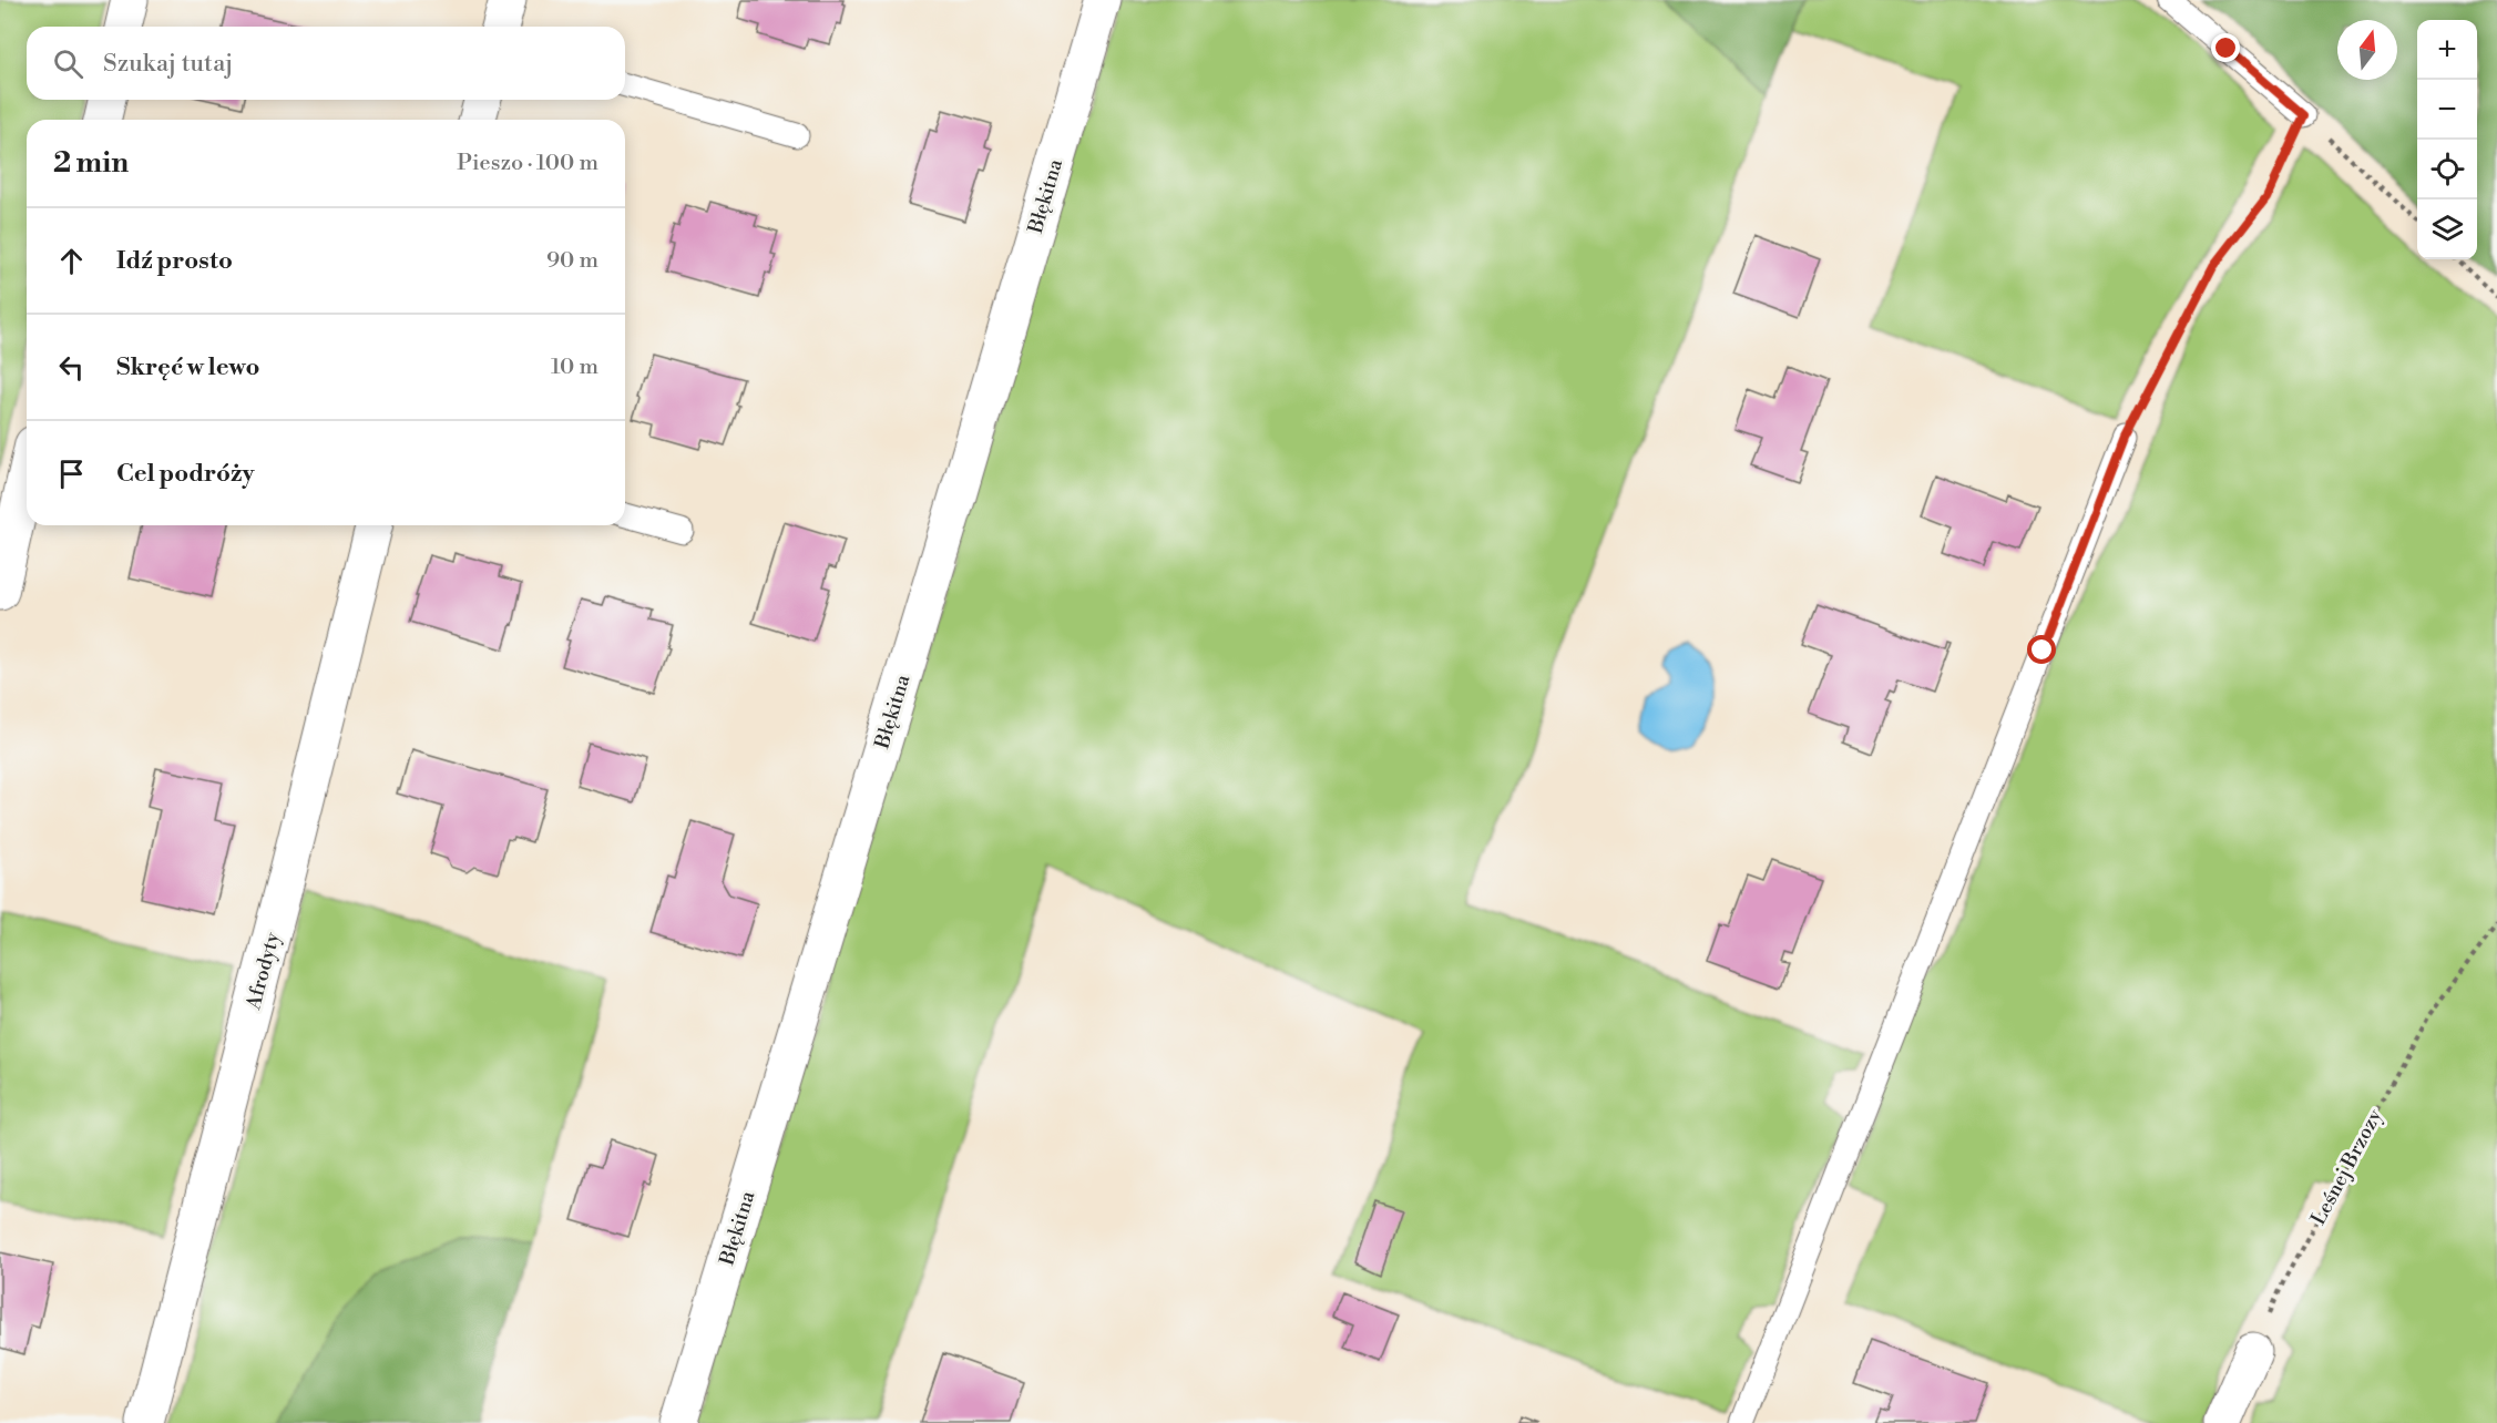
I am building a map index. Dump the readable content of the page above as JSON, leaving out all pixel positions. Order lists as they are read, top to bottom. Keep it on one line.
{"streets":{"street":["Błękitna","Afrodyty"],"path":["Leśnej Brzozy"]},"north":"top","page":{"map_buttons":["+","−"],"search":"Szukaj tutaj","heading":["2 min","Pieszo · 100 m"],"list":[["Idź prosto","90 m"],["Skręć w lewo","10 m"],"Cel podróży"]}}
